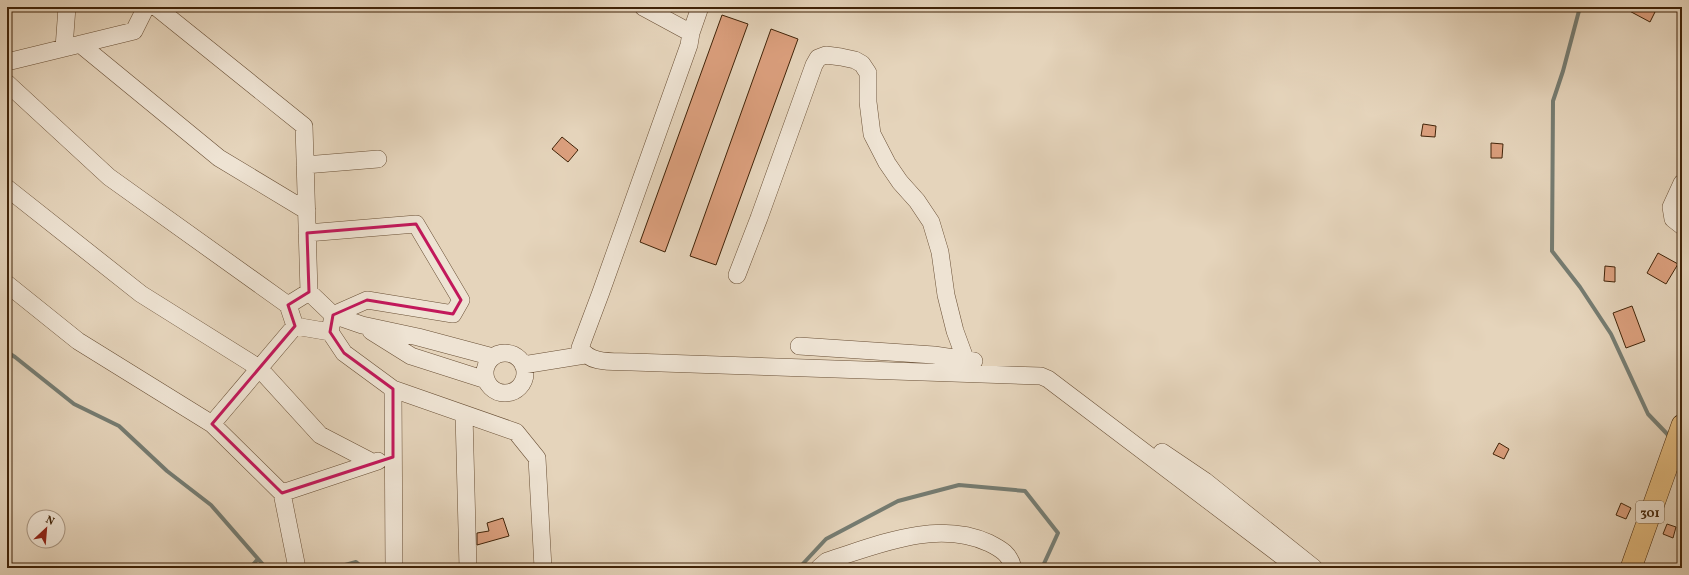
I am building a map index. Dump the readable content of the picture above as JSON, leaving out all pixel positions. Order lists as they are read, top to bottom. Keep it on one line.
{"streets":{"main road":["301"]},"north":"top right"}
